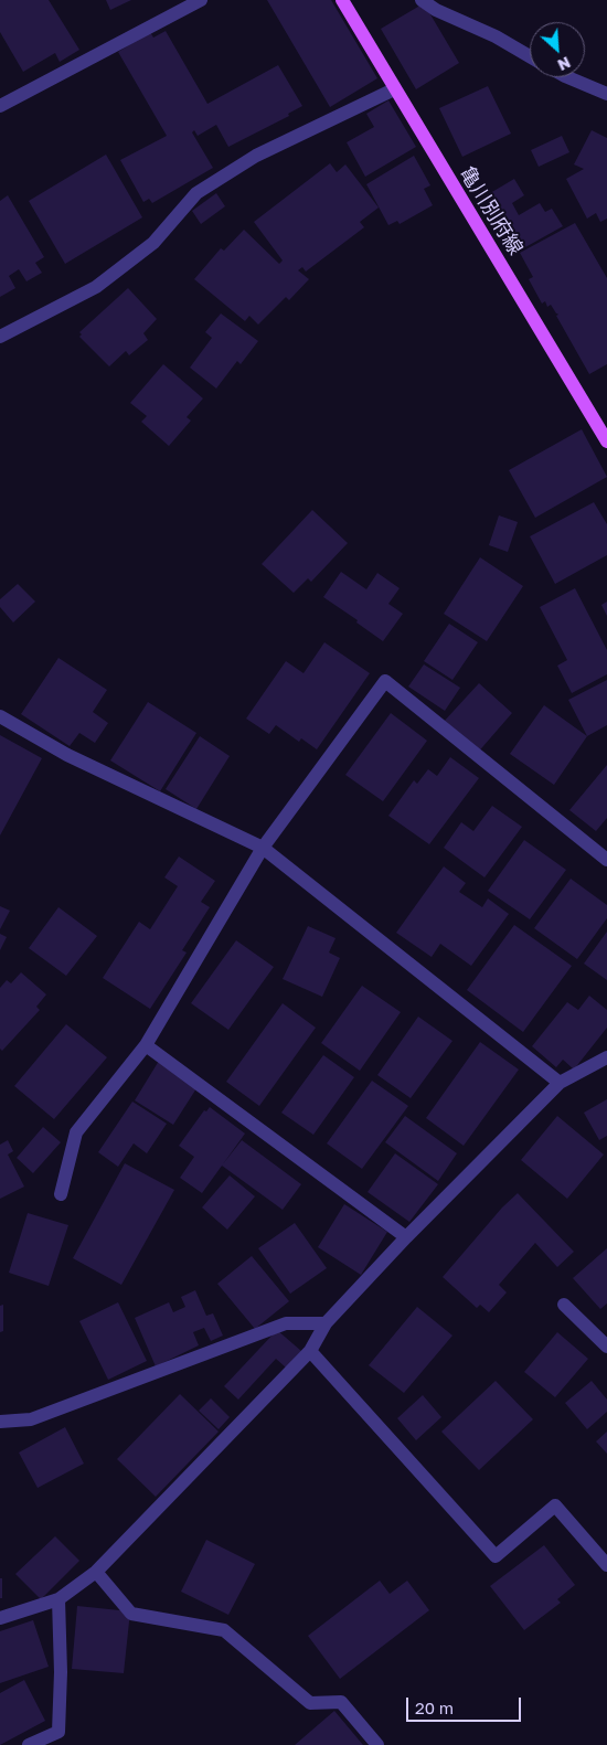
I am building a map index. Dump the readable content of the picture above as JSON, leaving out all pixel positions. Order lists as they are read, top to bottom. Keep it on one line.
{"streets":{"main road":["亀川別府線"]},"scale_bar":"20 m","north":"bottom right"}
